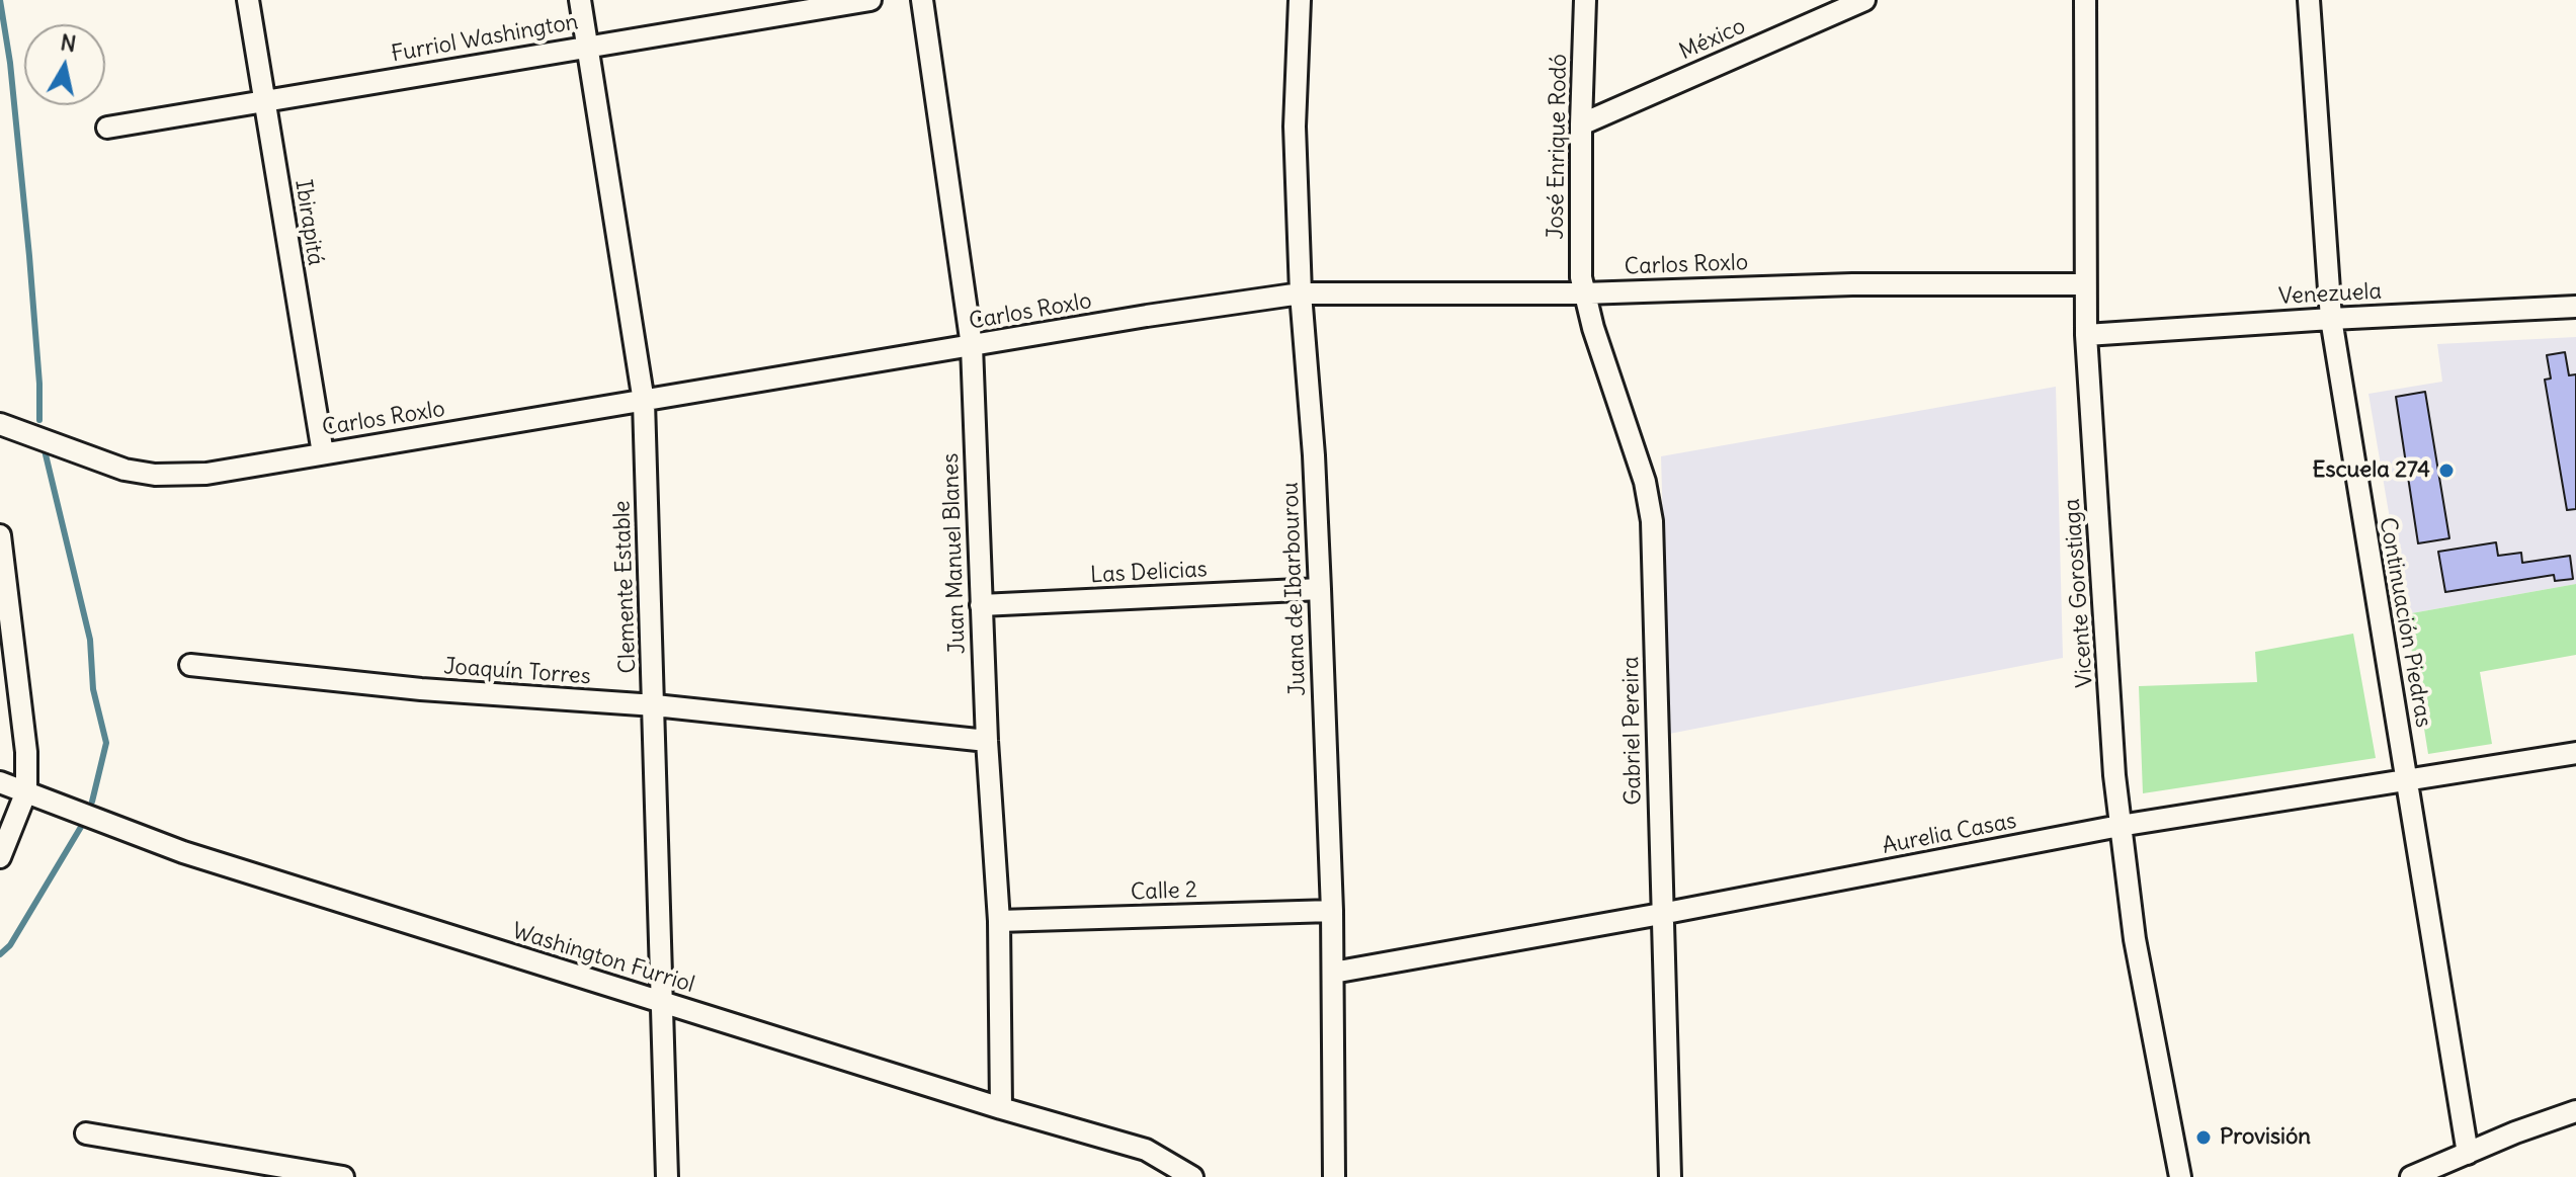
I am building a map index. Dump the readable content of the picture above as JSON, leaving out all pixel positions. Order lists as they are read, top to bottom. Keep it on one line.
{"streets":{"street":["Furriol Washington","México","José Enrique Rodó","Ibirapitá","Carlos Roxlo","Venezuela","Juan Manuel Blanes","Las Delicias","Clemente Estable","Juana de Ibarbourou","Vicente Gorostiaga","Continuación Piedras","Joaquín Torres","Gabriel Pereira","Aurelia Casas","Calle 2","Washington Furriol"]},"crossings":[["Furriol Washington","Ibirapitá"],["Furriol Washington","Clemente Estable"],["México","José Enrique Rodó"],["José Enrique Rodó","Carlos Roxlo"],["José Enrique Rodó","Gabriel Pereira"],["Ibirapitá","Carlos Roxlo"],["Carlos Roxlo","Juan Manuel Blanes"],["Carlos Roxlo","Clemente Estable"],["Carlos Roxlo","Juana de Ibarbourou"],["Carlos Roxlo","Vicente Gorostiaga"],["Carlos Roxlo","Gabriel Pereira"],["Venezuela","Vicente Gorostiaga"],["Venezuela","Continuación Piedras"],["Juan Manuel Blanes","Las Delicias"],["Juan Manuel Blanes","Joaquín Torres"],["Juan Manuel Blanes","Calle 2"],["Juan Manuel Blanes","Washington Furriol"],["Las Delicias","Juana de Ibarbourou"],["Clemente Estable","Joaquín Torres"],["Clemente Estable","Washington Furriol"],["Juana de Ibarbourou","Aurelia Casas"],["Juana de Ibarbourou","Calle 2"],["Vicente Gorostiaga","Aurelia Casas"],["Continuación Piedras","Aurelia Casas"],["Gabriel Pereira","Aurelia Casas"]],"places":["Escuela 274","Provisión"],"north":"top"}
